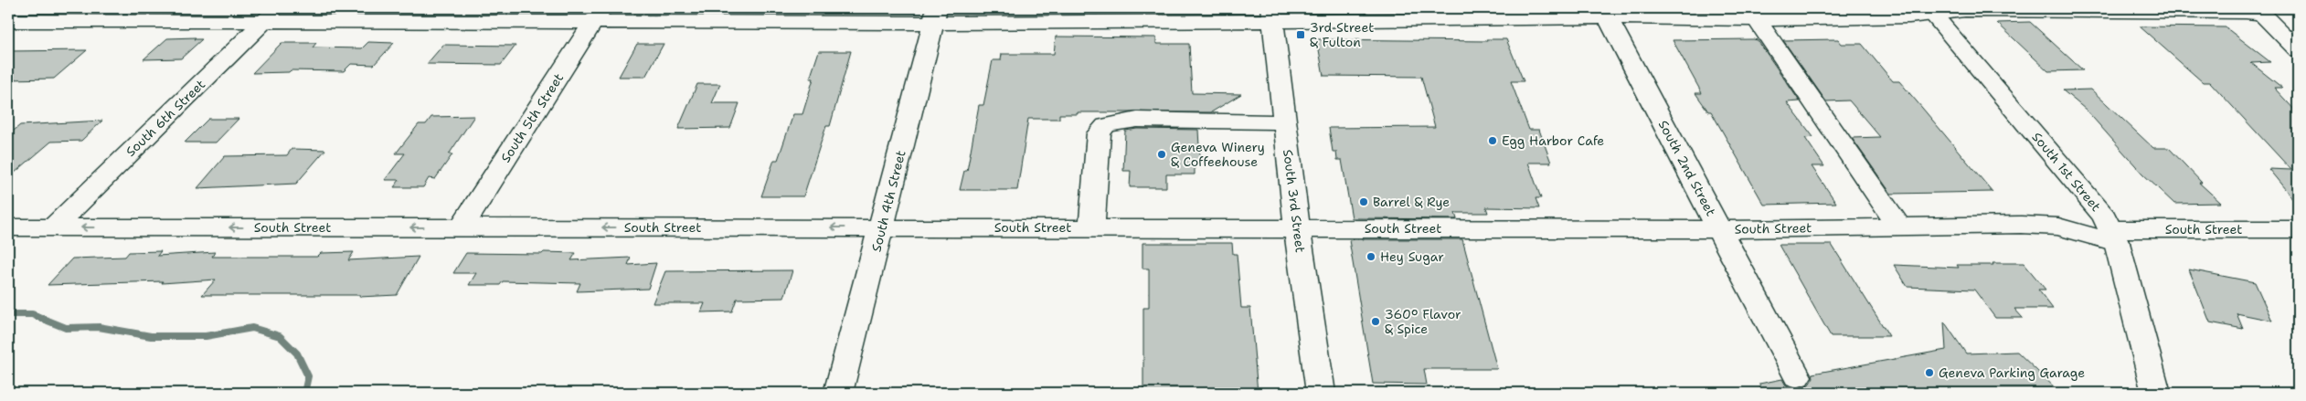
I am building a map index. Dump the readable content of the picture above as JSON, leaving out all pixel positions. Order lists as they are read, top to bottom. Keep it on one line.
{"streets":{"street":["South 6th Street","South 5th Street","South 2nd Street","South 1st Street","South 4th Street","South 3rd Street","South Street"]},"crossings":[["South 6th Street","South Street"],["South 5th Street","South Street"],["South 2nd Street","South Street"],["South 1st Street","South Street"],["South 4th Street","South Street"],["South 3rd Street","South Street"]],"places":{"transit":["3rd Street & Fulton"],"other":["Egg Harbor Cafe","Geneva Winery & Coffeehouse","Barrel & Rye","Hey Sugar","360° Flavor & Spice","Geneva Parking Garage"]}}
